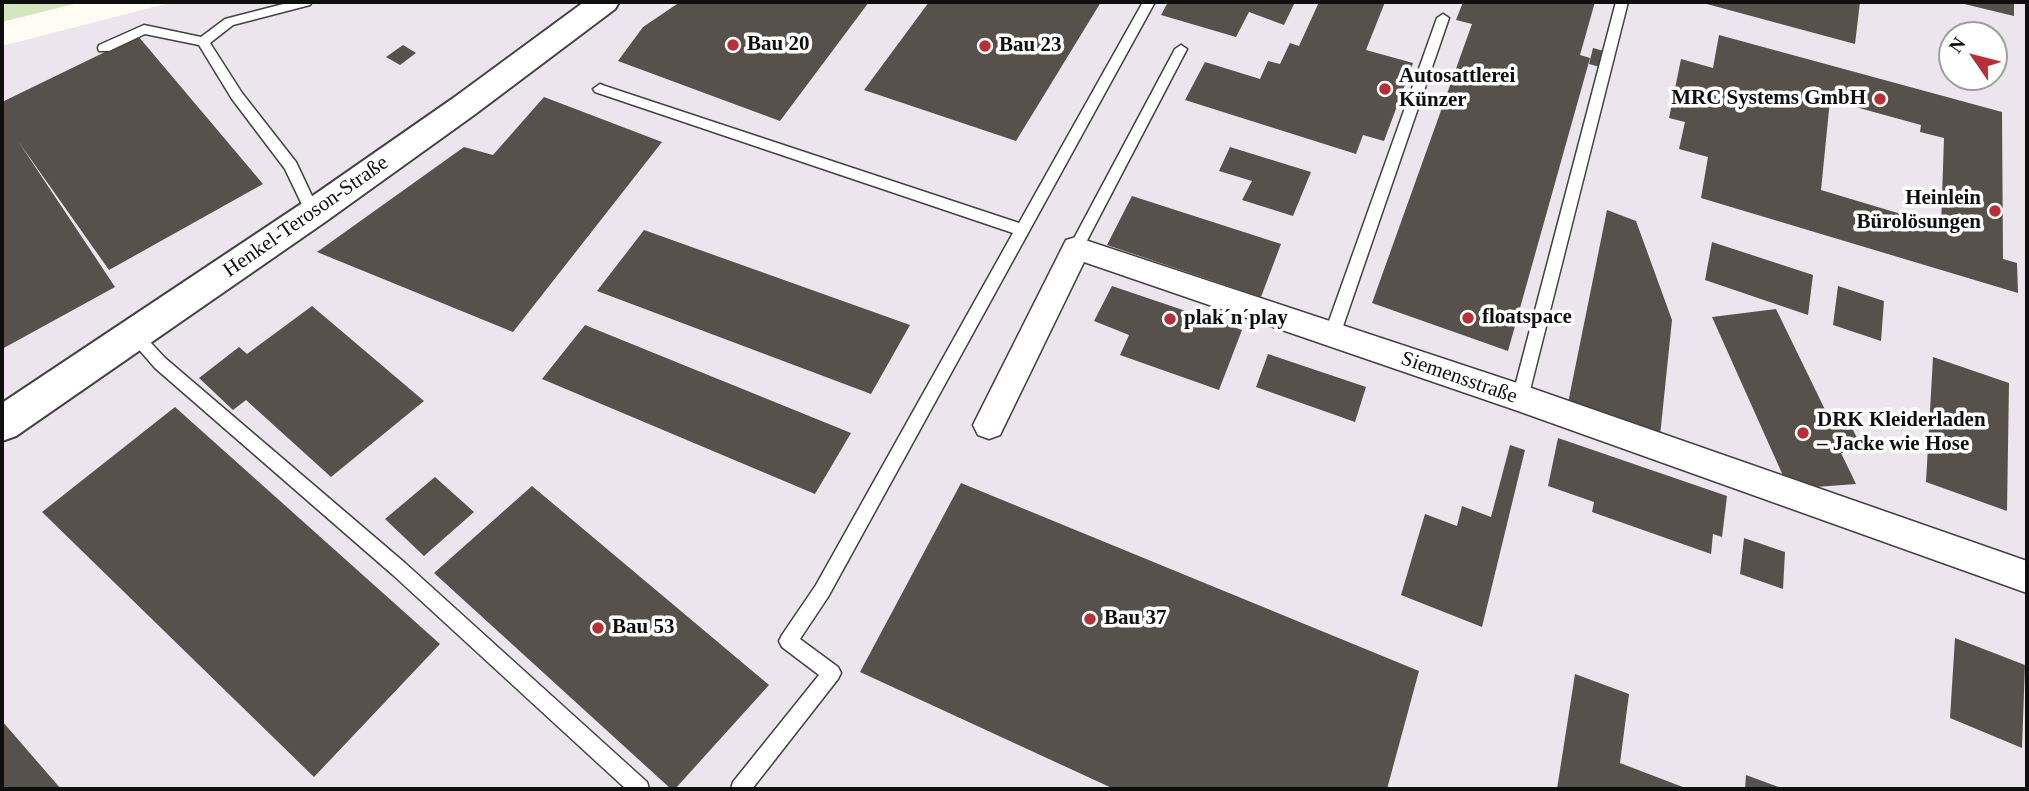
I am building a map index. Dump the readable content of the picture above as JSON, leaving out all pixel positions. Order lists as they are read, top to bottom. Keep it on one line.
{"streets":{"street":["Henkel-Teroson-Straße","Siemensstraße"]},"places":["Bau 20","Bau 23","Autosattlerei Künzer","MRC Systems GmbH","Heinlein Bürolösungen","floatspace","plak´n´play","DRK Kleiderladen – Jacke wie Hose","Bau 37","Bau 53"],"north":"top left"}
